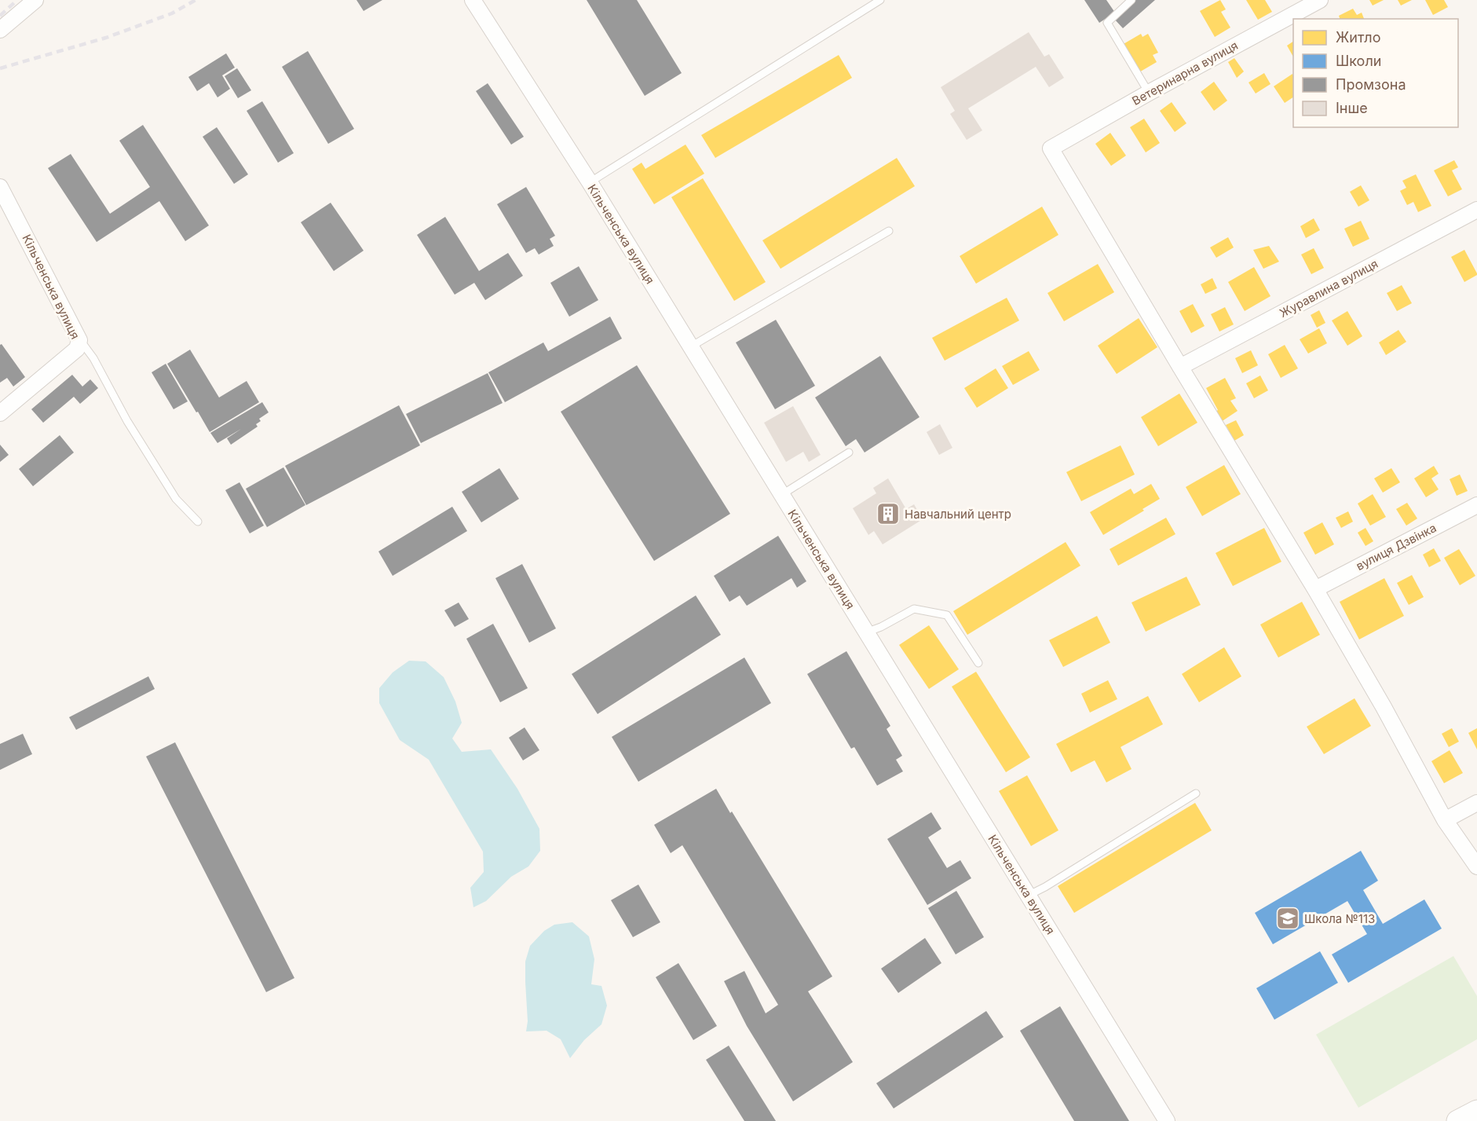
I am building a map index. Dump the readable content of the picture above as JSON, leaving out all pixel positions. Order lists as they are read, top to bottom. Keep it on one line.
{"streets":{"street":["Ветеринарна вулиця","Кільченська вулиця","Журавлина вулиця","вулиця Дзвінка"]},"crossings":[["Ветеринарна вулиця","Журавлина вулиця"]],"places":{"building":["Навчальний центр"],"school or university":["Школа №113"]},"legend":["Житло","Школи","Промзона","Інше"]}
